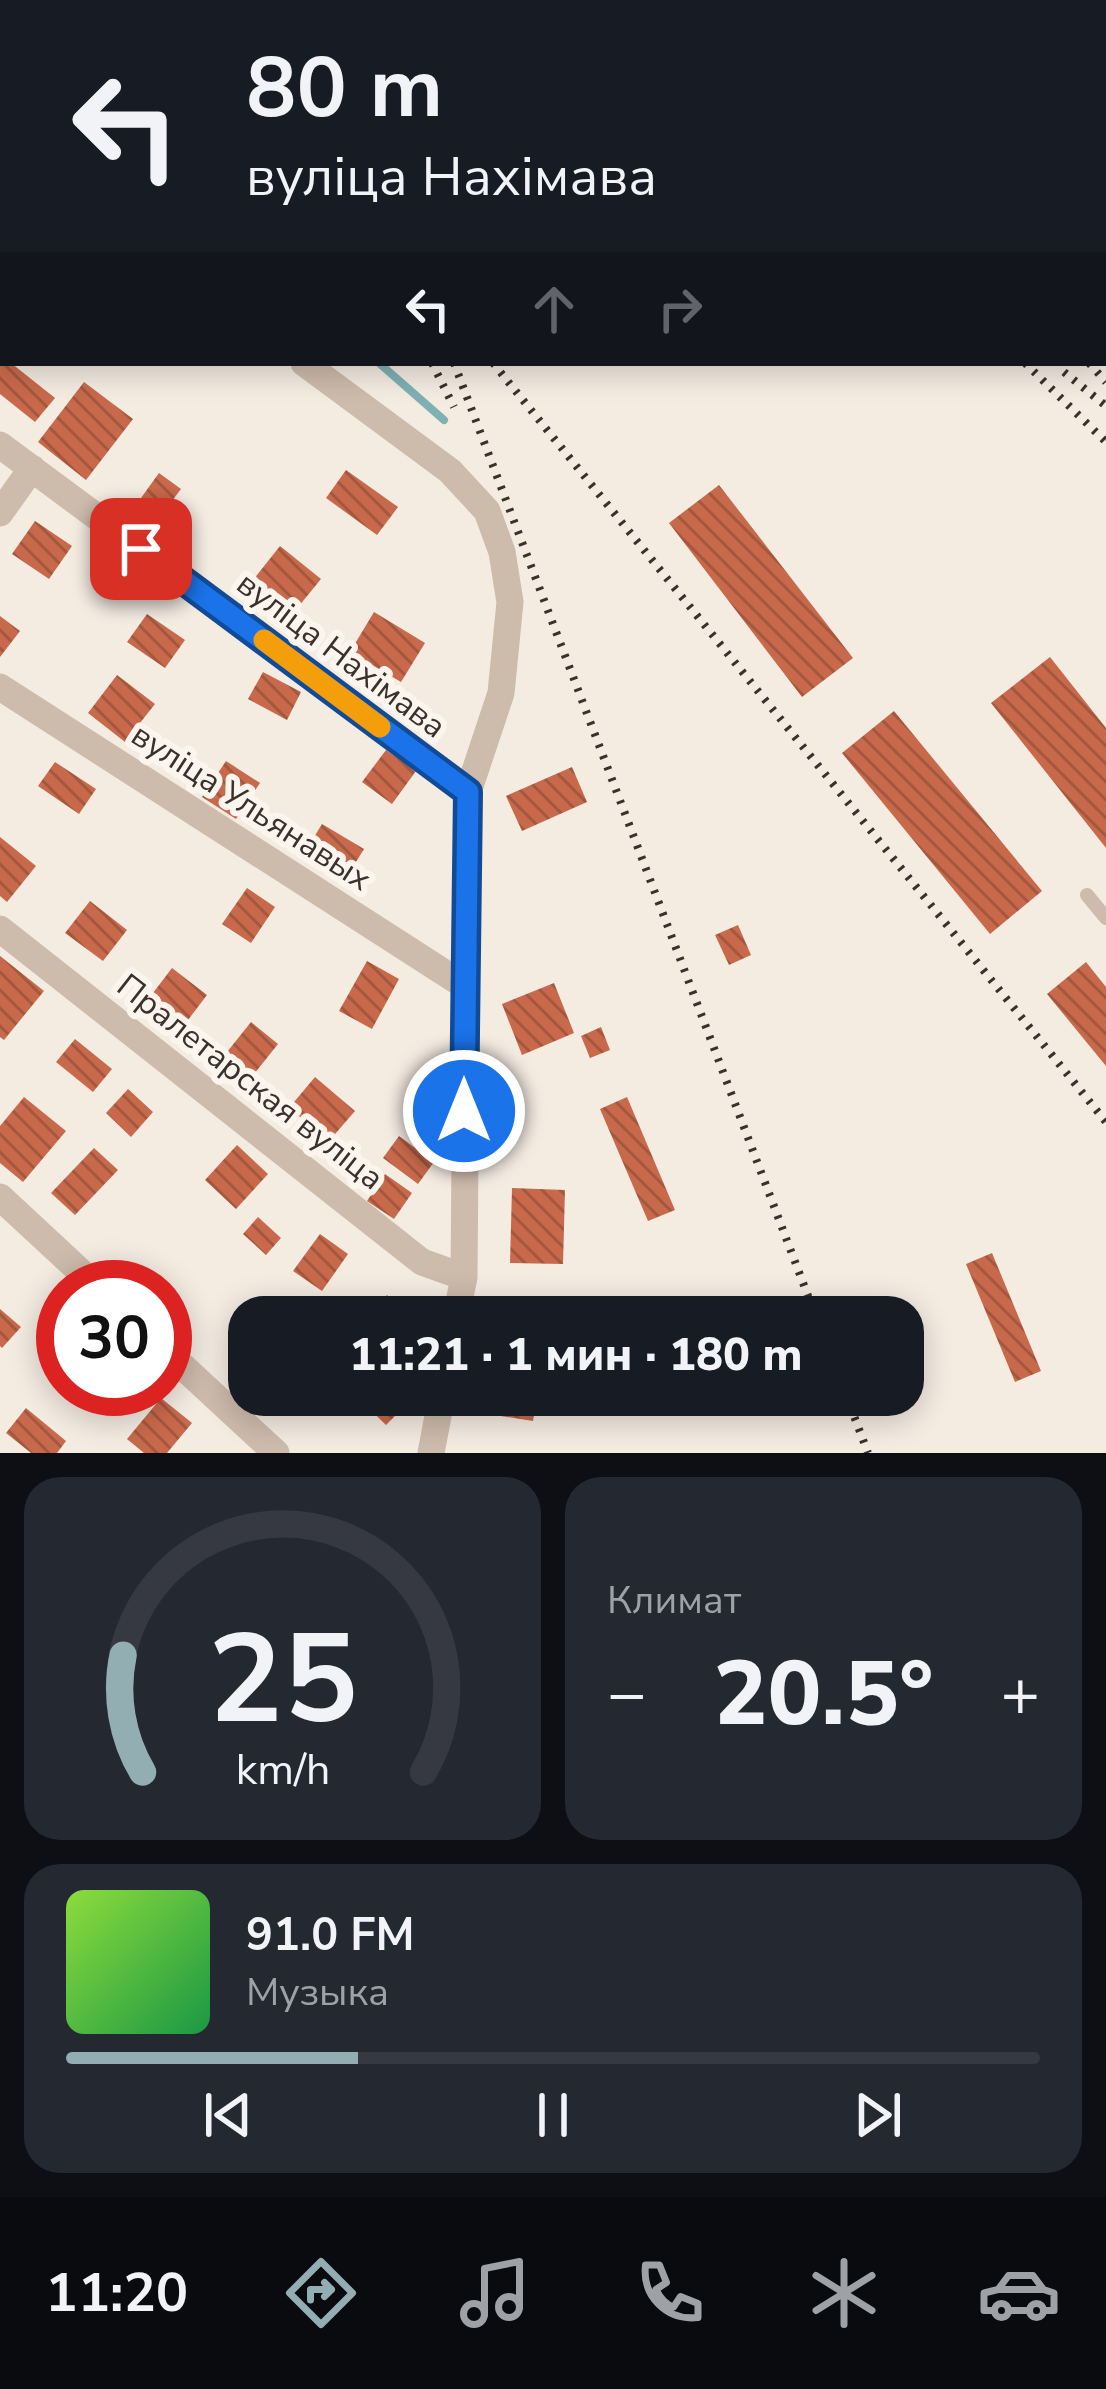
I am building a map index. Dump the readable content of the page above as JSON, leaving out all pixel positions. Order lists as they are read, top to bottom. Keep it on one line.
{"streets":{"street":["вуліца Нахімава","вуліца Ульянавых","Пралетарская вуліца"]},"page":{"turn":["80 m","вуліца Нахімава"],"limit":"30","trip":"11:21 · 1 мин · 180 m","tile":"Климат","heat":["−","20.5°","+"],"song":["91.0 FM","Музыка"],"tabs":"11:20","gauge":["25","km/h"]}}
